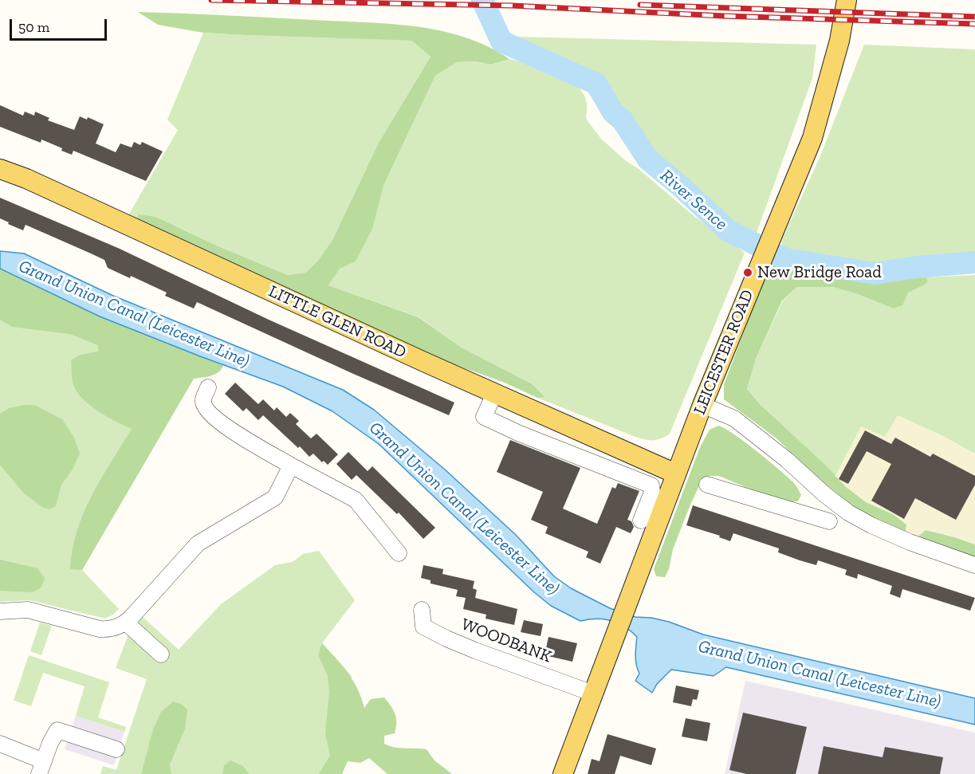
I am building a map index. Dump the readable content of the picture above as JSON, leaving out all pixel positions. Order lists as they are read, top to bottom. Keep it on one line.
{"streets":{"main road":["LITTLE GLEN ROAD","LEICESTER ROAD"],"street":["WOODBANK"]},"crossings":[["LITTLE GLEN ROAD","LEICESTER ROAD"],["LEICESTER ROAD","WOODBANK"]],"water":["River Sence","Grand Union Canal (Leicester Line)"],"places":["New Bridge Road"],"scale_bar":"50 m"}
